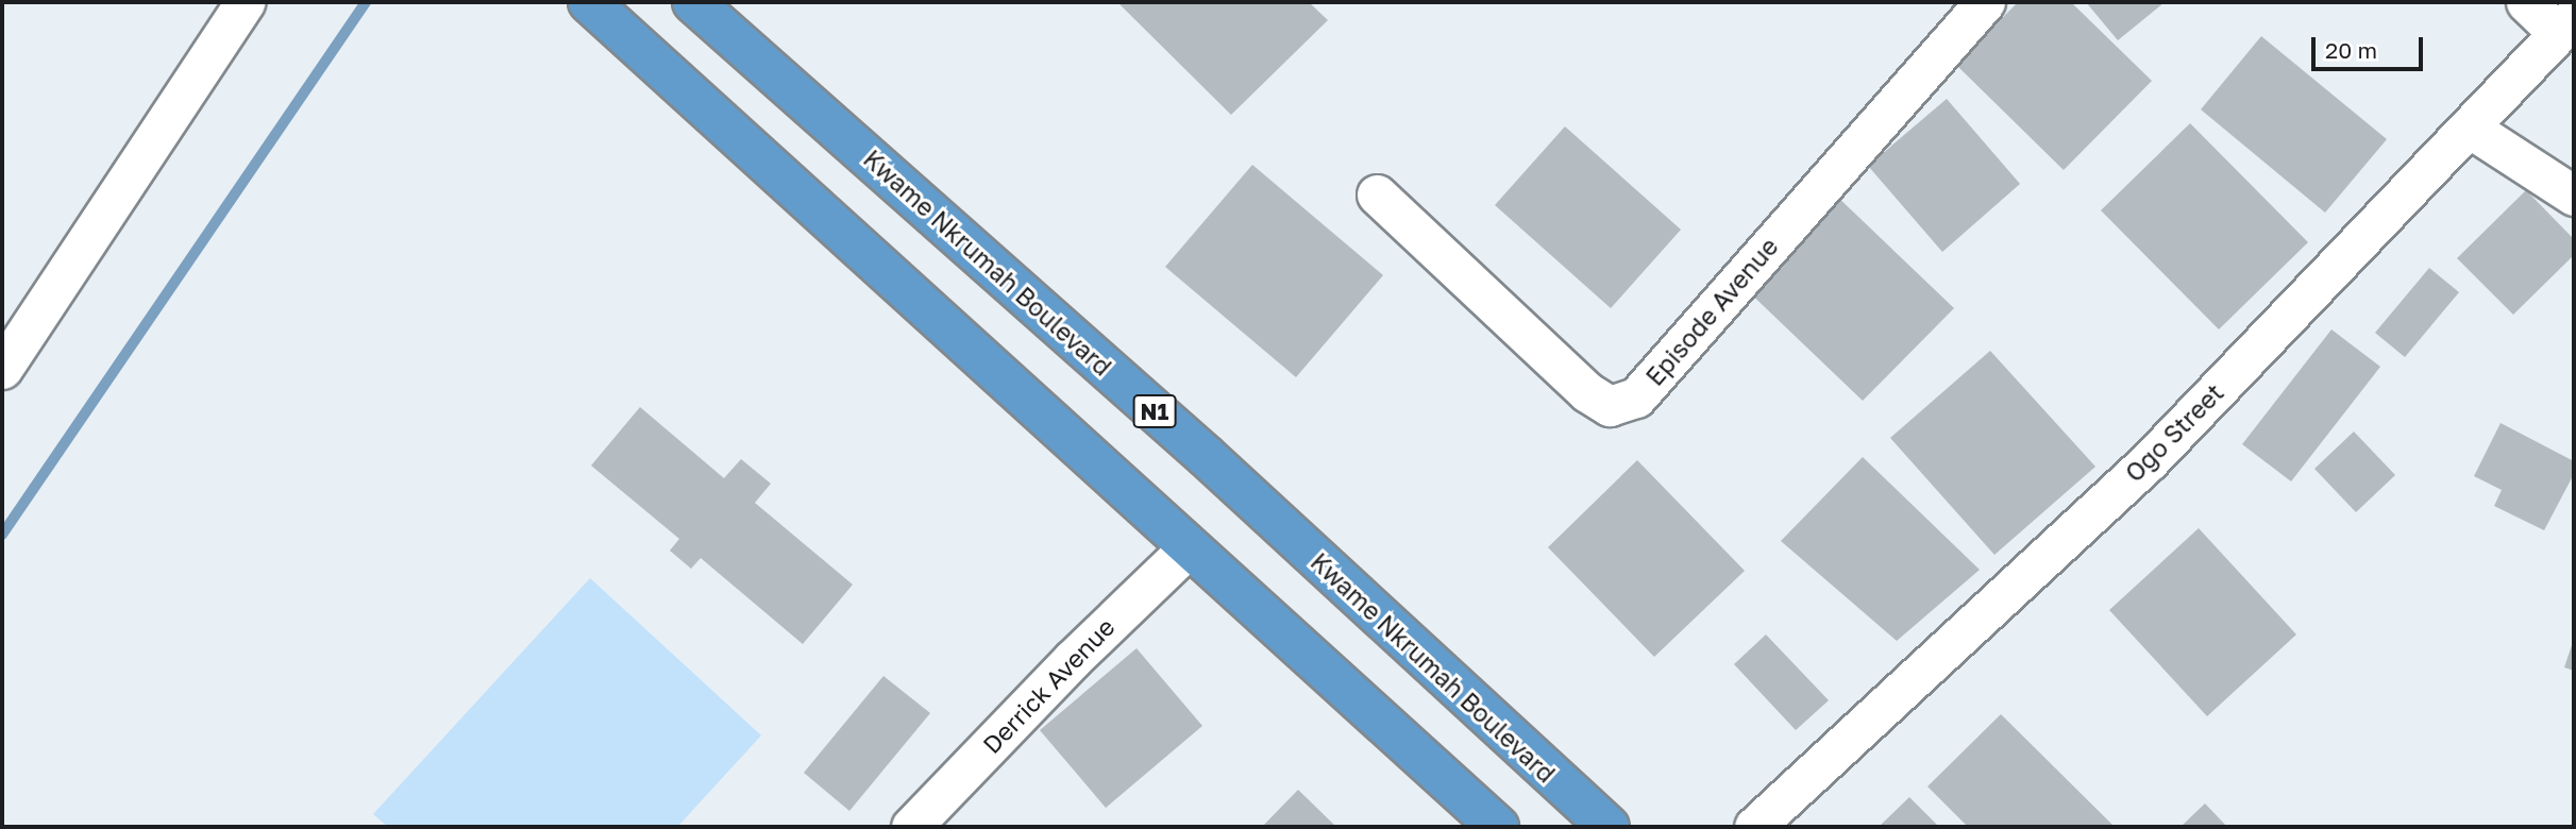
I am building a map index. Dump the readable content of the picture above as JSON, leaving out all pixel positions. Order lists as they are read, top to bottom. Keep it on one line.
{"streets":{"highway":["Kwame Nkrumah Boulevard","N1"],"street":["Episode Avenue","Ogo Street","Derrick Avenue"]},"scale_bar":"20 m"}
